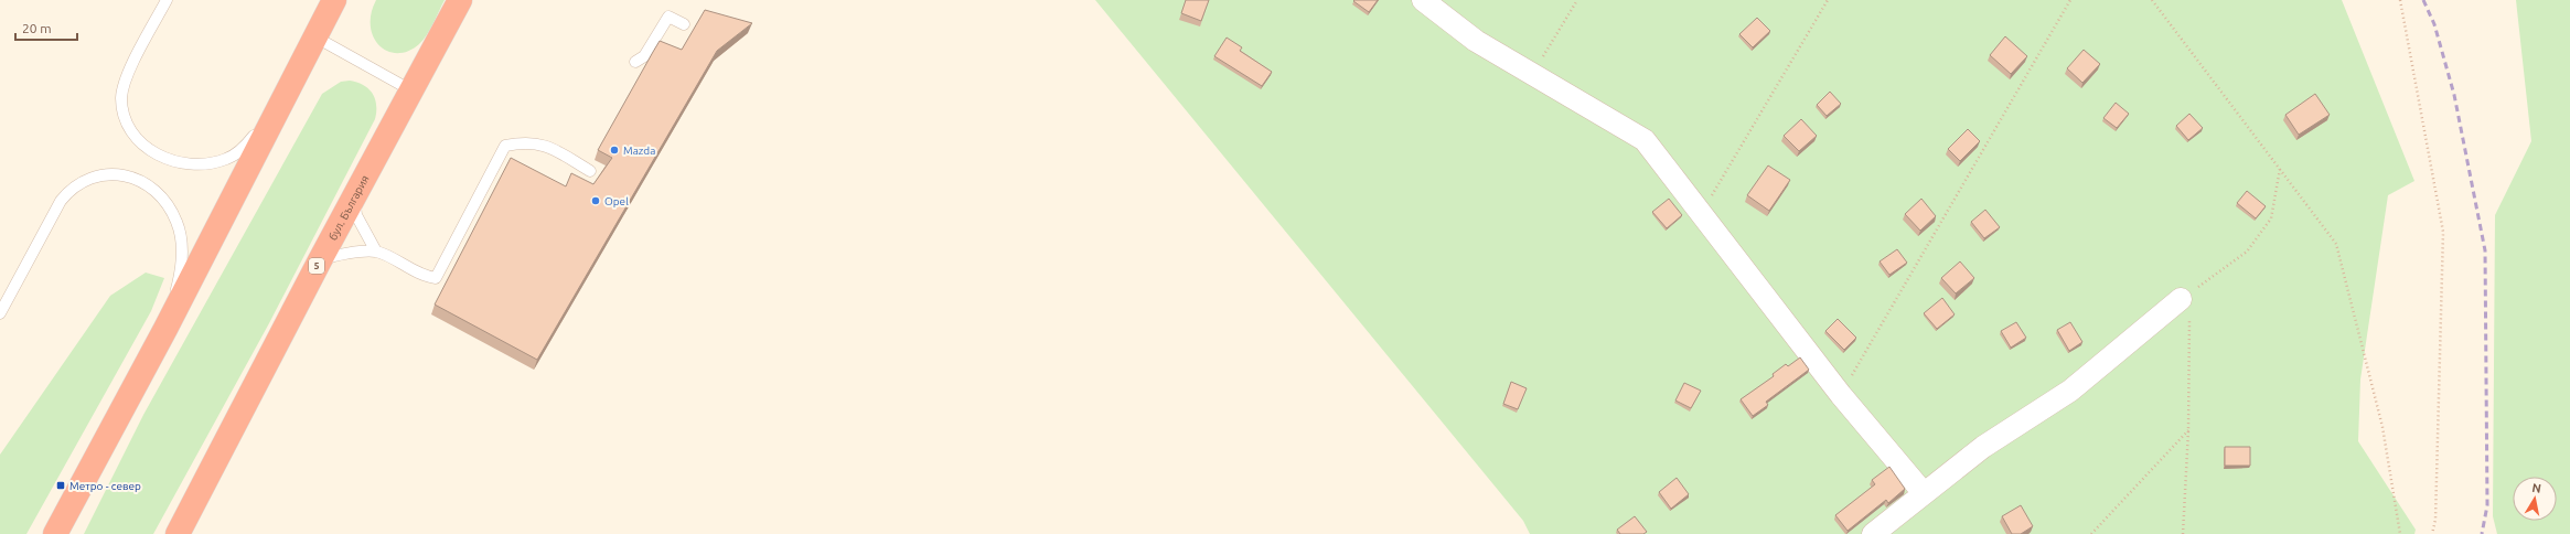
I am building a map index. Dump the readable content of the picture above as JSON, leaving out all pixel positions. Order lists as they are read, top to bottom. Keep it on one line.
{"streets":{"highway":["бул. България","5"]},"places":{"other":["Mazda","Opel"],"transit":["Метро - север"]},"scale_bar":"20 m","north":"top"}
